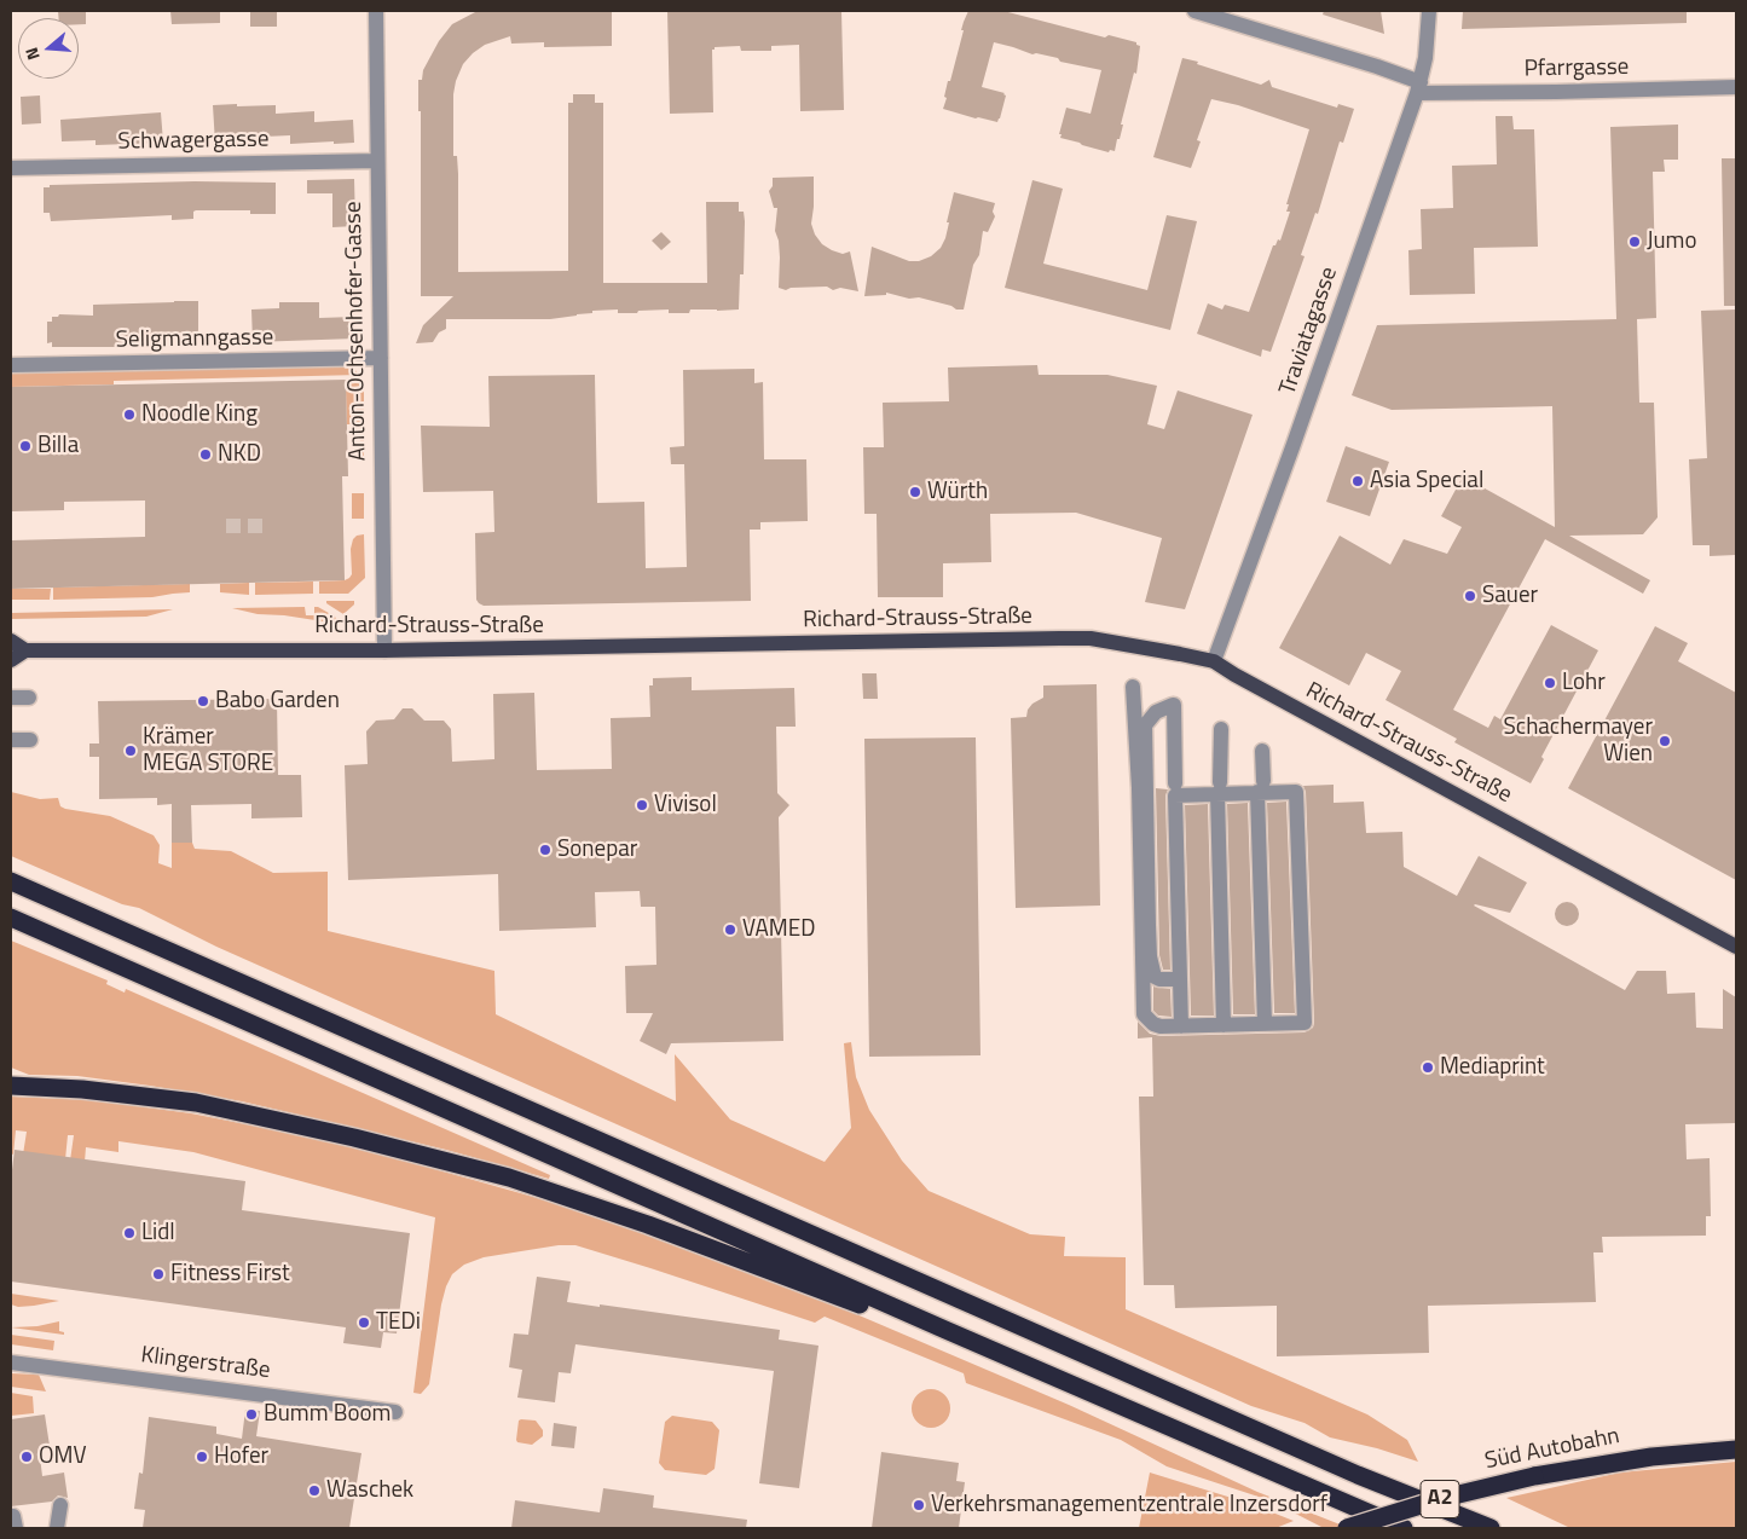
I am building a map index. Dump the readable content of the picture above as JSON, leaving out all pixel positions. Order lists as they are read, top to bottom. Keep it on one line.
{"streets":{"highway":["Süd Autobahn","A2"],"main road":["Richard-Strauss-Straße"],"street":["Pfarrgasse","Schwagergasse","Anton-Ochsenhofer-Gasse","Traviatagasse","Seligmanngasse","Klingerstraße"]},"crossings":[["Pfarrgasse","Traviatagasse"],["Schwagergasse","Anton-Ochsenhofer-Gasse"],["Anton-Ochsenhofer-Gasse","Seligmanngasse"],["Anton-Ochsenhofer-Gasse","Richard-Strauss-Straße"],["Traviatagasse","Richard-Strauss-Straße"]],"places":["Jumo","Noodle King","Billa","NKD","Asia Special","Würth","Sauer","Lohr","Babo Garden","Schachermayer Wien","Krämer MEGA STORE","Vivisol","Sonepar","VAMED","Mediaprint","Lidl","Fitness First","TEDi","Bumm Boom","OMV","Hofer","Waschek","Verkehrsmanagementzentrale Inzersdorf"],"north":"left"}
